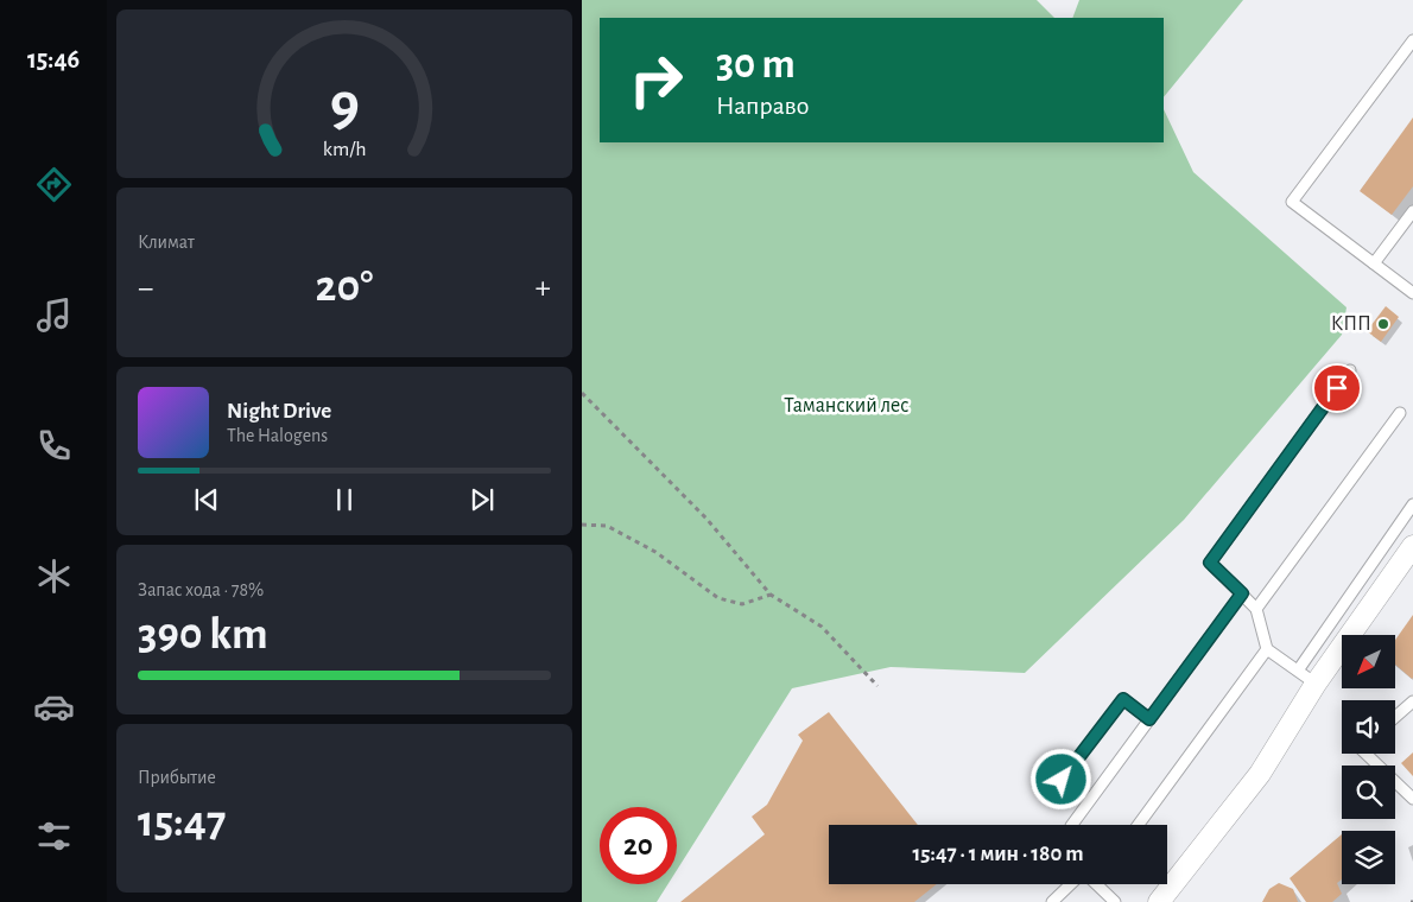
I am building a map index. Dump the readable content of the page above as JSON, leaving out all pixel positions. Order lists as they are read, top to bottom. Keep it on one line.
{"parks":["Таманский лес"],"places":["КПП"],"north":"bottom left","page":{"tabs":"15:46","turn":["30 m","Направо"],"tile":["Климат",["Запас хода · 78%","390 km"],["Прибытие","15:47"]],"heat":["−","20°","+"],"song":["Night Drive","The Halogens"],"limit":"20","trip":"15:47 · 1 мин · 180 m","gauge":["9","km/h"]}}
